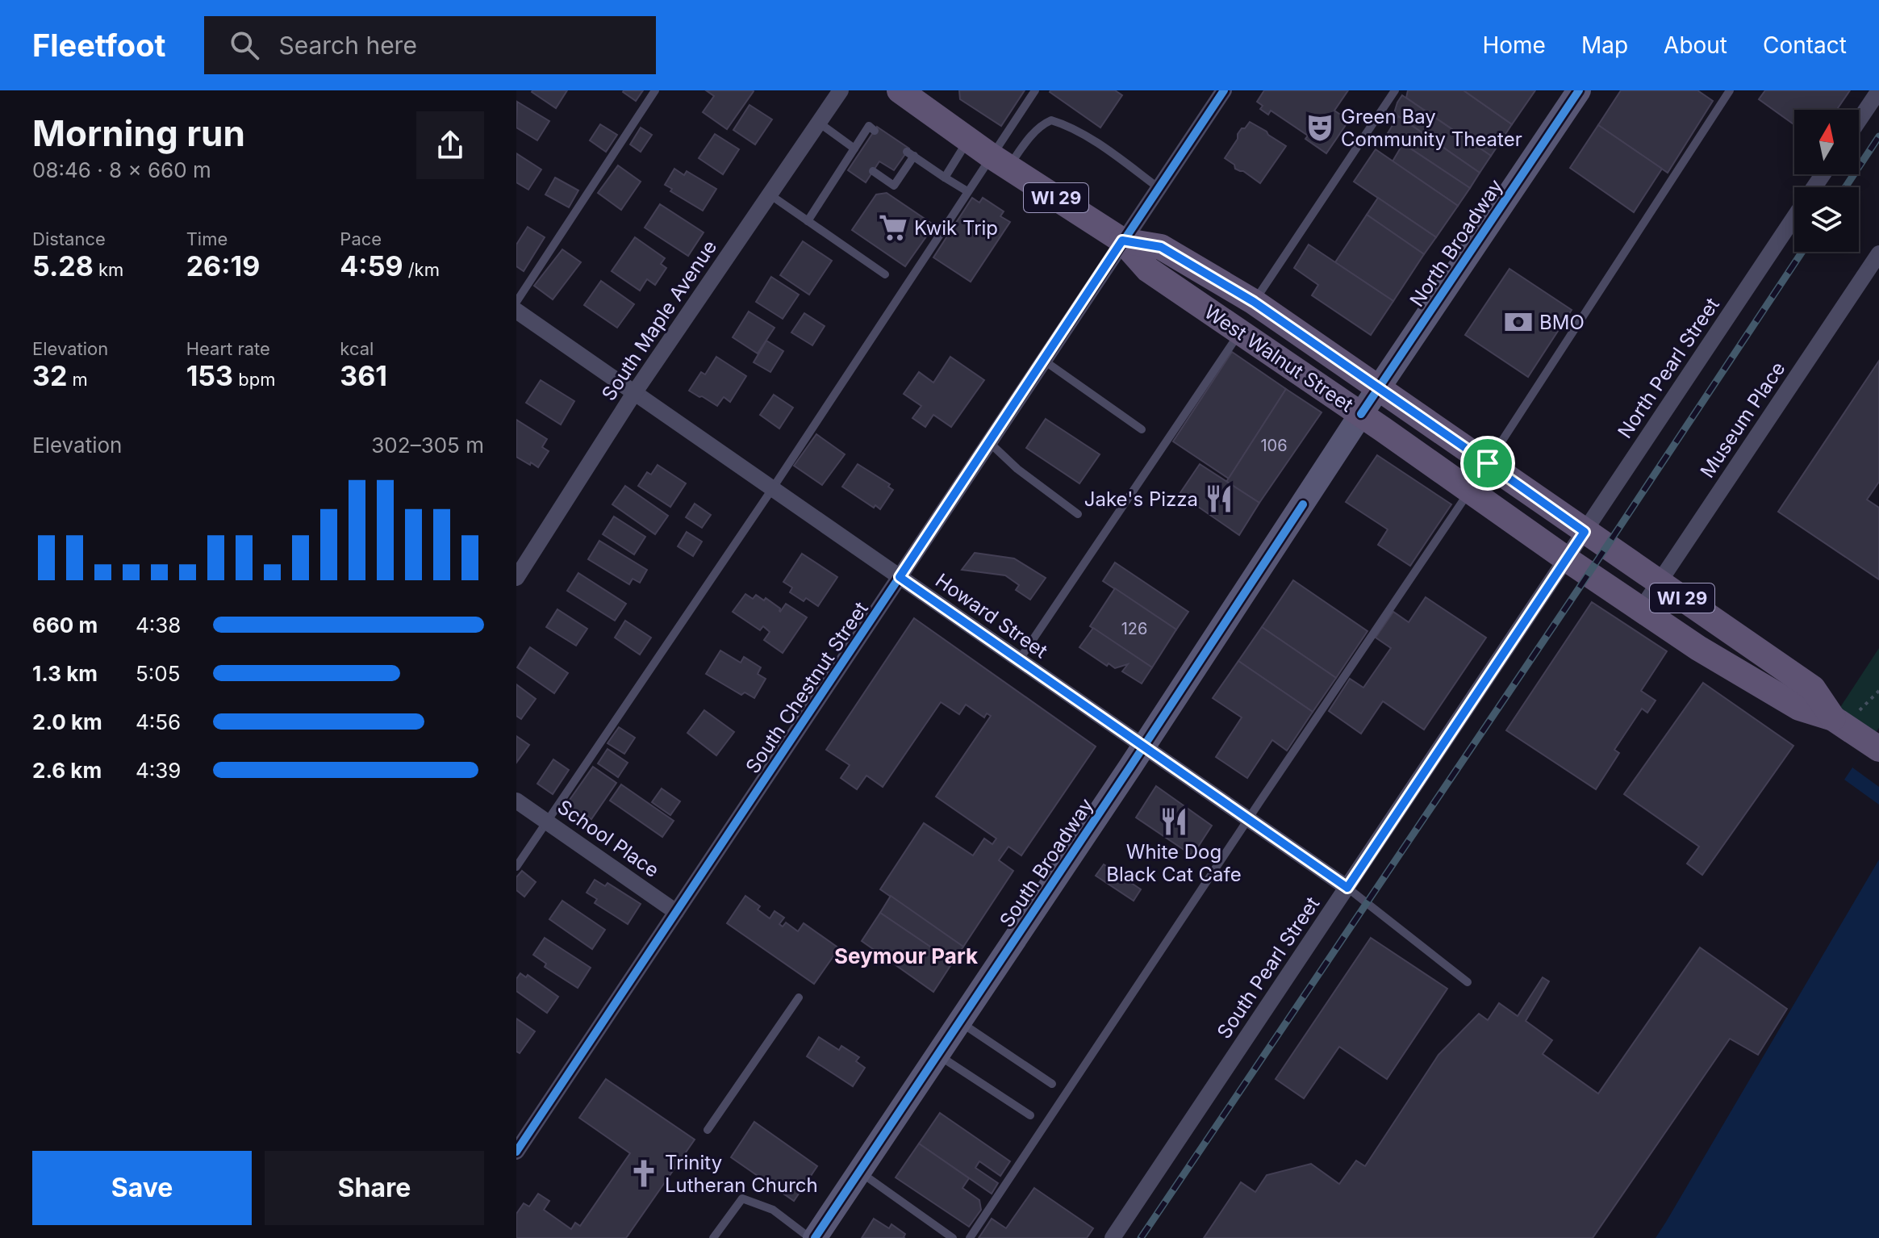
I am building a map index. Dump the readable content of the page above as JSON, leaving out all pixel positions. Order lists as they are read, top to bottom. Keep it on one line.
{"streets":{"main road":["WI 29","West Walnut Street"],"street":["North Broadway","South Maple Avenue","North Pearl Street","Museum Place","Howard Street","South Chestnut Street","School Place","South Broadway","South Pearl Street"]},"crossings":[["North Broadway","West Walnut Street"],["North Broadway","South Broadway"],["South Maple Avenue","Howard Street"],["West Walnut Street","North Pearl Street"],["West Walnut Street","Museum Place"],["West Walnut Street","South Chestnut Street"],["West Walnut Street","South Broadway"],["West Walnut Street","South Pearl Street"],["North Pearl Street","South Pearl Street"],["Howard Street","South Chestnut Street"],["Howard Street","South Broadway"],["Howard Street","South Pearl Street"],["South Chestnut Street","School Place"]],"districts":["Seymour Park"],"places":{"theatre":["Green Bay Community Theater"],"supermarket":["Kwik Trip"],"bank":["BMO"],"restaurant":["Jake's Pizza","White Dog Black Cat Cafe"],"church":["Trinity Lutheran Church"]},"house_numbers":["106","126"],"north":"top","page":{"header":"Fleetfoot","search":"Search here","nav":["Home","Map","About","Contact"],"heading":["Morning run","08:46 · 8 × 660 m"],"stats":[["Distance","5.28 km"],["Time","26:19"],["Pace","4:59 /km"],["Elevation","32 m"],["Heart rate","153 bpm"],["kcal","361"]],"chart":["Elevation","302–305 m"],"list":[{"name":"660 m","note":"4:38"},{"name":"1.3 km","note":"5:05"},{"name":"2.0 km","note":"4:56"},{"name":"2.6 km","note":"4:39"}],"buttons":["Save","Share"]}}
